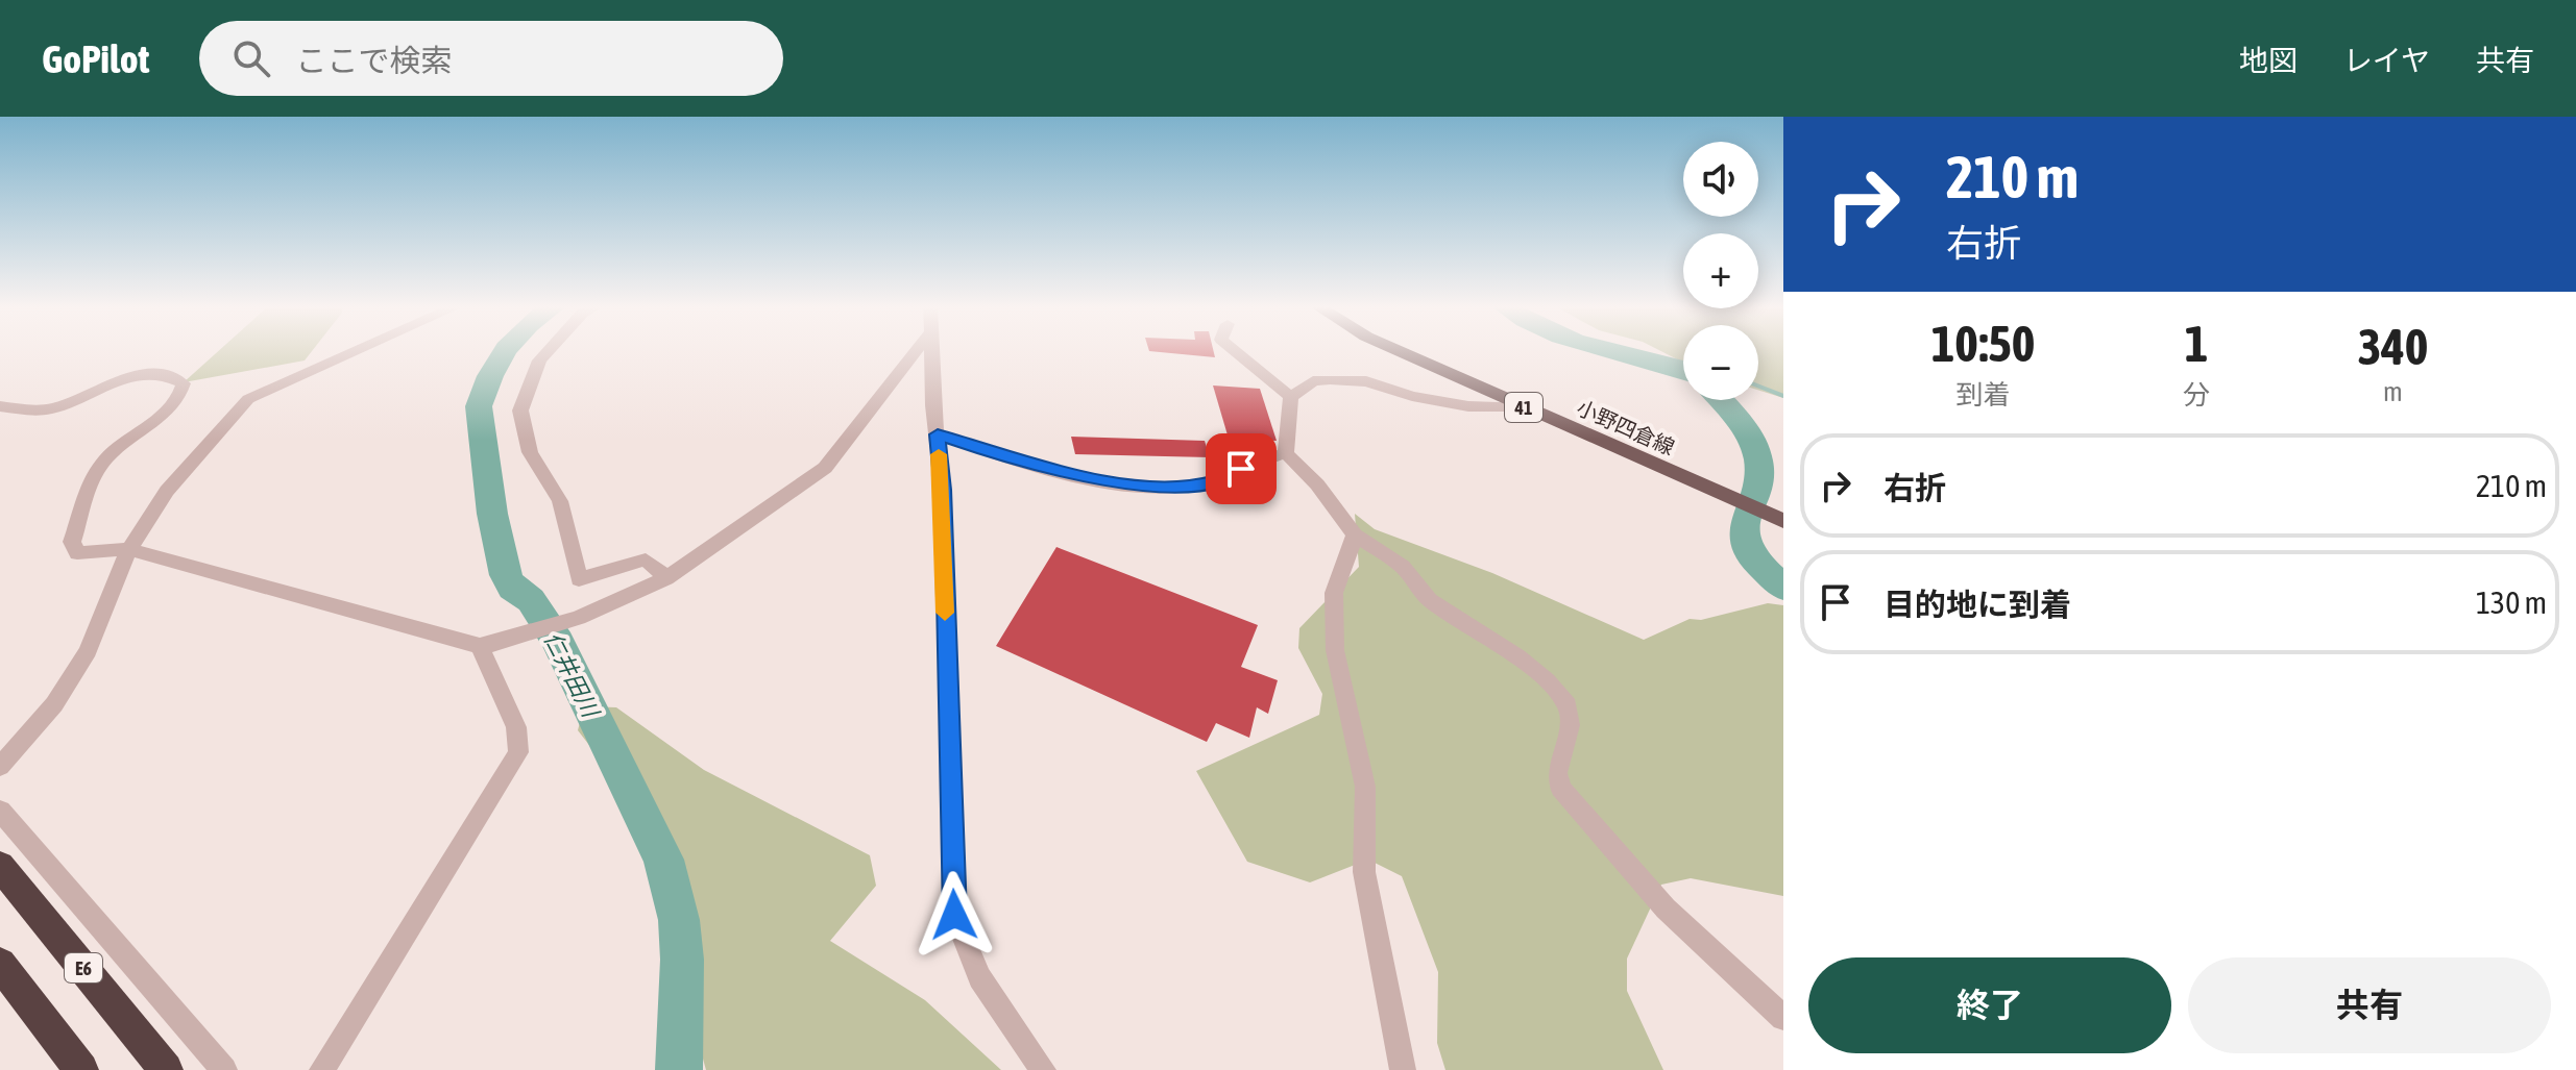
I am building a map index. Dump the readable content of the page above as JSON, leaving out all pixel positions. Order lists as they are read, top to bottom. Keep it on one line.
{"streets":{"highway":["E6"],"main road":["41","小野四倉線"]},"water":["仁井田川"],"page":{"header":"GoPilot","search":"ここで検索","nav":["地図","レイヤ","共有"],"turn":["210 m","右折"],"map_buttons":["+","−"],"eta":["10:50","到着","1","分","340","m"],"list":[{"name":"右折","value":"210 m"},{"name":"目的地に到着","value":"130 m"}],"buttons":["終了","共有"]}}
